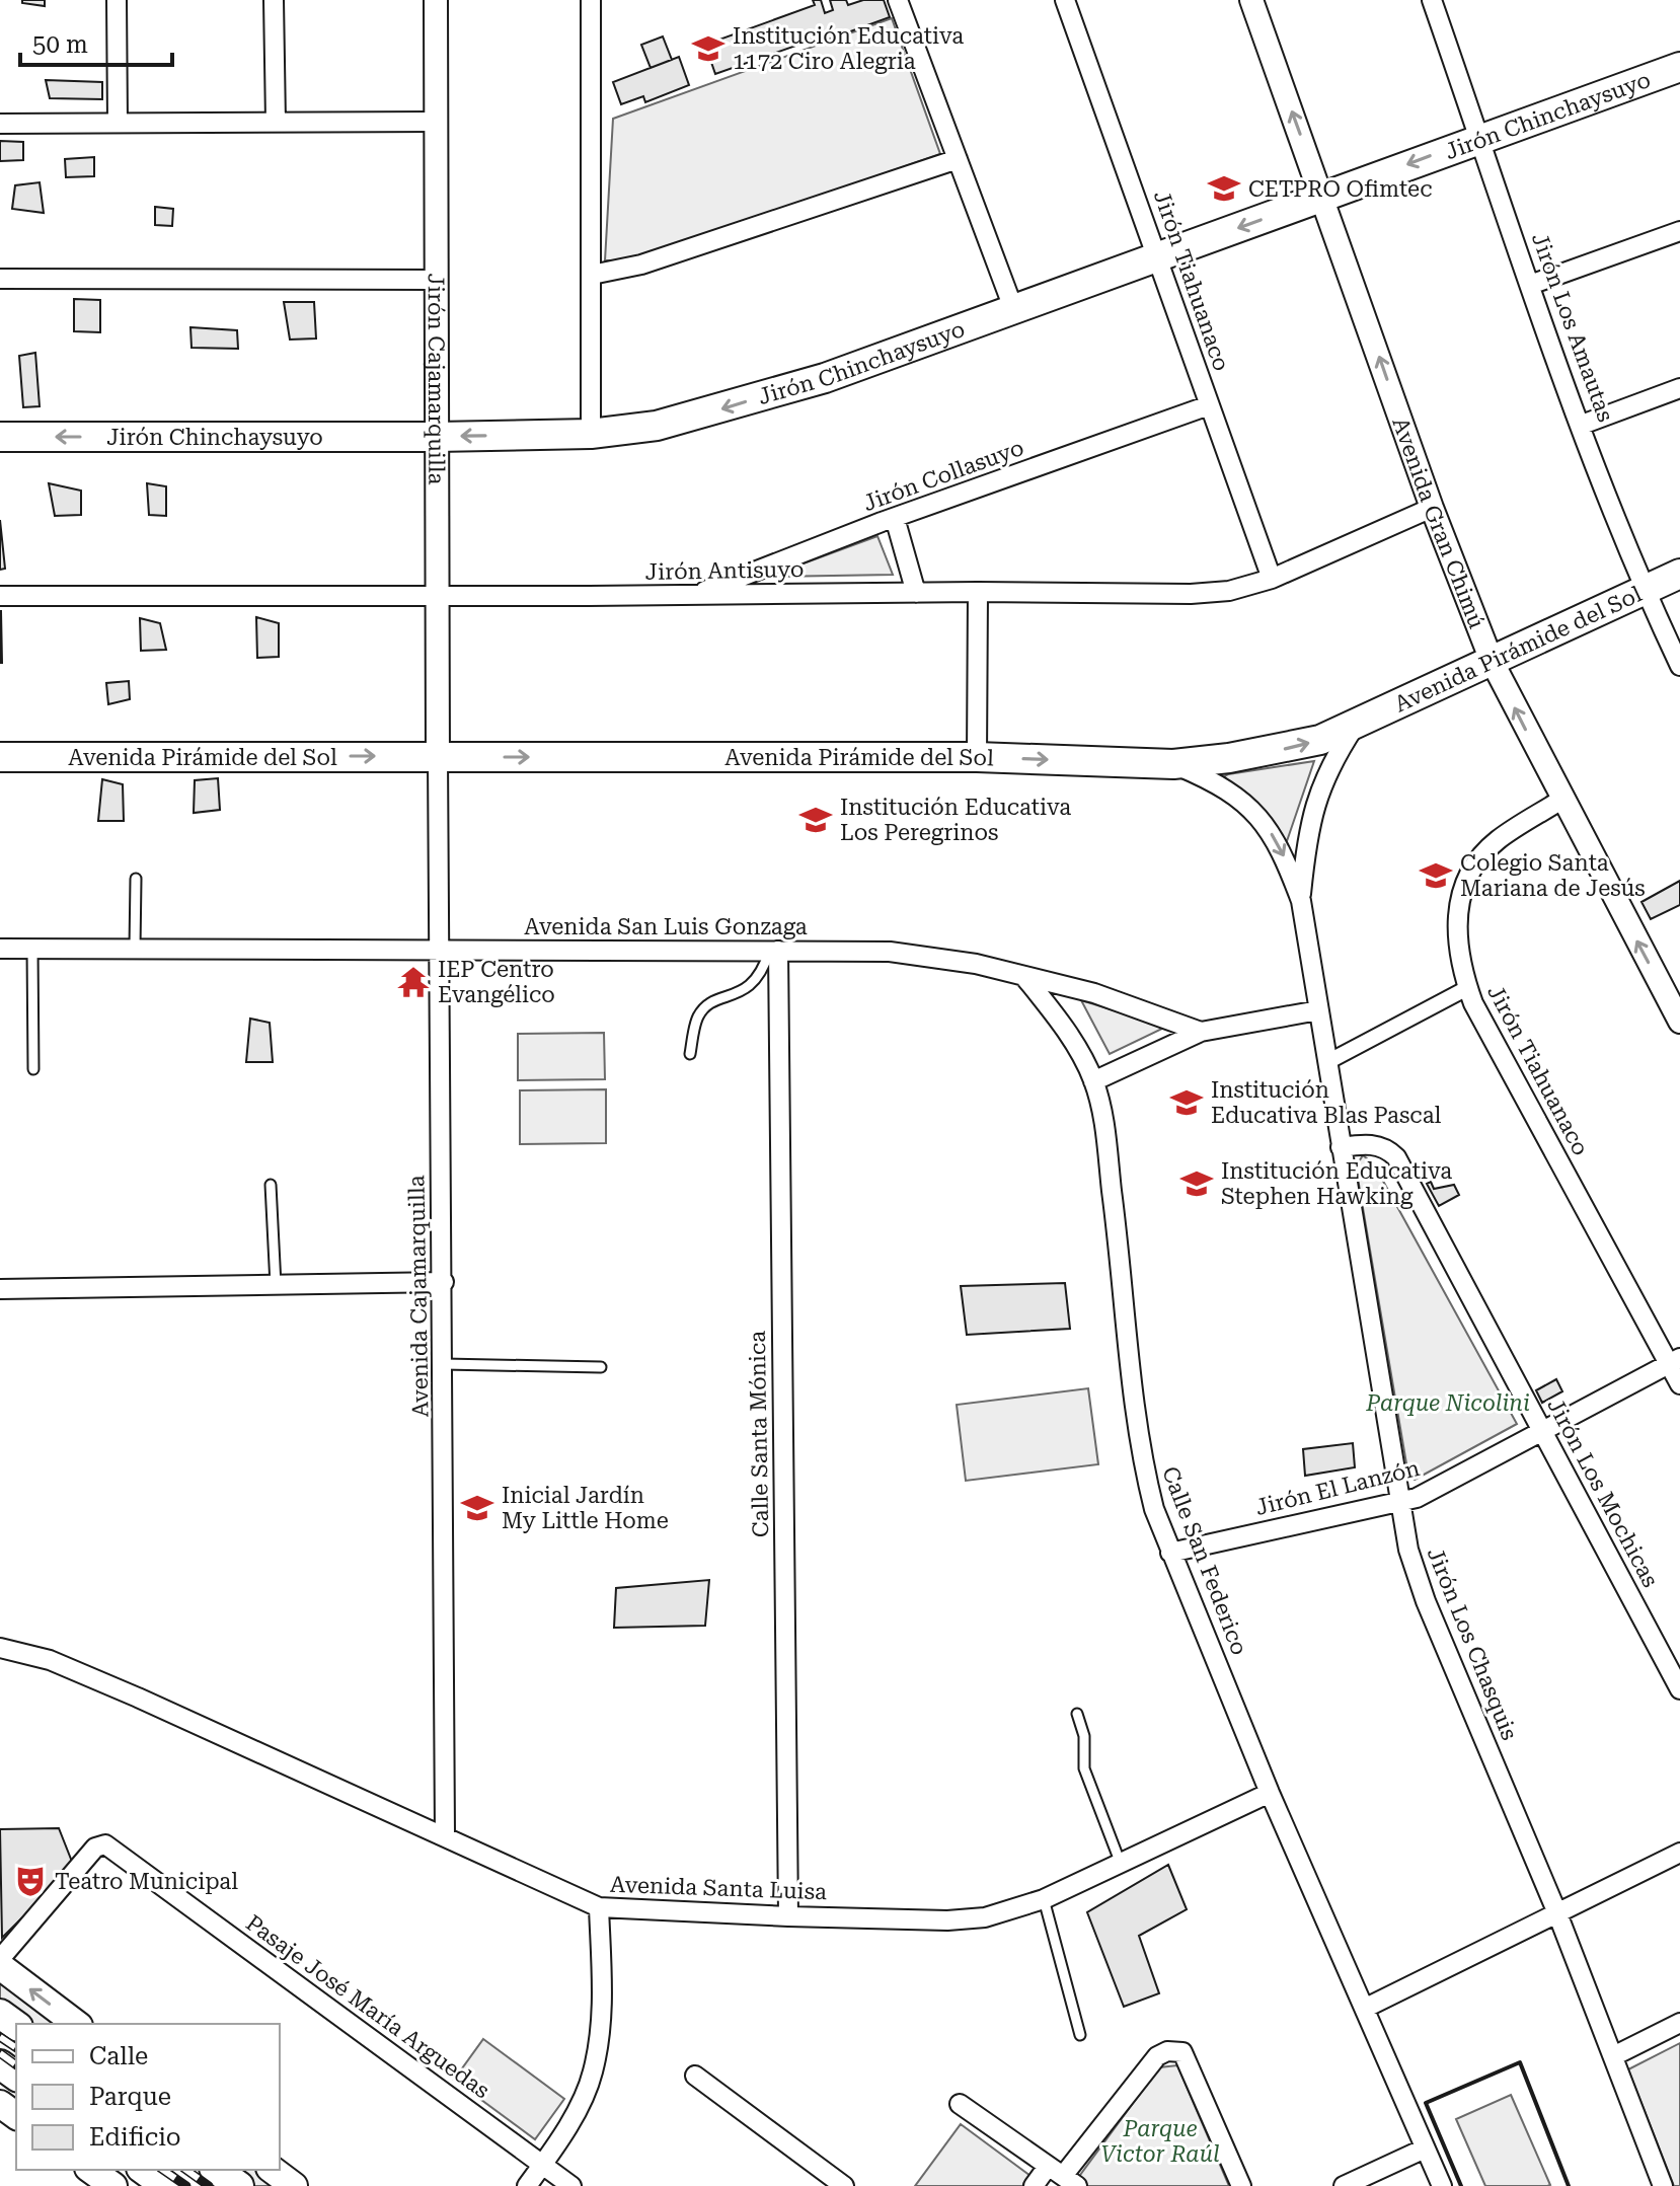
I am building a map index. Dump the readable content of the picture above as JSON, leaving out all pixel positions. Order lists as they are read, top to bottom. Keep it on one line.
{"streets":{"main road":["Jirón Chinchaysuyo","Avenida Pirámide del Sol"],"street":["Jirón Tiahuanaco","Jirón Los Amautas","Jirón Cajamarquilla","Jirón Collasuyo","Avenida Gran Chimú","Jirón Antisuyo","Avenida San Luis Gonzaga","Avenida Cajamarquilla","Calle Santa Mónica","Jirón El Lanzón","Jirón Los Mochicas","Calle San Federico","Jirón Los Chasquis","Avenida Santa Luisa","Pasaje José María Arguedas"]},"crossings":[["Jirón Chinchaysuyo","Jirón Tiahuanaco"],["Jirón Chinchaysuyo","Jirón Los Amautas"],["Jirón Chinchaysuyo","Jirón Cajamarquilla"],["Jirón Chinchaysuyo","Avenida Gran Chimú"],["Jirón Tiahuanaco","Jirón Collasuyo"],["Jirón Tiahuanaco","Avenida Gran Chimú"],["Jirón Tiahuanaco","Jirón Antisuyo"],["Jirón Tiahuanaco","Jirón El Lanzón"],["Jirón Los Amautas","Avenida Pirámide del Sol"],["Jirón Cajamarquilla","Jirón Antisuyo"],["Jirón Cajamarquilla","Avenida Pirámide del Sol"],["Jirón Cajamarquilla","Avenida Cajamarquilla"],["Jirón Collasuyo","Jirón Antisuyo"],["Avenida Gran Chimú","Jirón Antisuyo"],["Avenida Gran Chimú","Avenida Pirámide del Sol"],["Avenida Pirámide del Sol","Avenida Cajamarquilla"],["Avenida Pirámide del Sol","Jirón Los Chasquis"],["Avenida San Luis Gonzaga","Avenida Cajamarquilla"],["Avenida San Luis Gonzaga","Calle Santa Mónica"],["Avenida San Luis Gonzaga","Calle San Federico"],["Avenida Cajamarquilla","Avenida Santa Luisa"],["Calle Santa Mónica","Avenida Santa Luisa"],["Jirón El Lanzón","Jirón Los Mochicas"],["Jirón El Lanzón","Calle San Federico"],["Jirón El Lanzón","Jirón Los Chasquis"],["Jirón Los Mochicas","Jirón Los Chasquis"],["Calle San Federico","Avenida Santa Luisa"]],"one_way":["Jirón Chinchaysuyo","Avenida Gran Chimú","Avenida Pirámide del Sol"],"parks":["Parque Nicolini","Parque Victor Raúl"],"places":{"school or university":["Institución Educativa 1172 Ciro Alegria","CETPRO Ofimtec","Institución Educativa Los Peregrinos","Colegio Santa Mariana de Jesús","Institución Educativa Blas Pascal","Institución Educativa Stephen Hawking","Inicial Jardín My Little Home"],"temple":["IEP Centro Evangélico"],"theatre":["Teatro Municipal"]},"legend":["Calle","Parque","Edificio"],"scale_bar":"50 m"}
